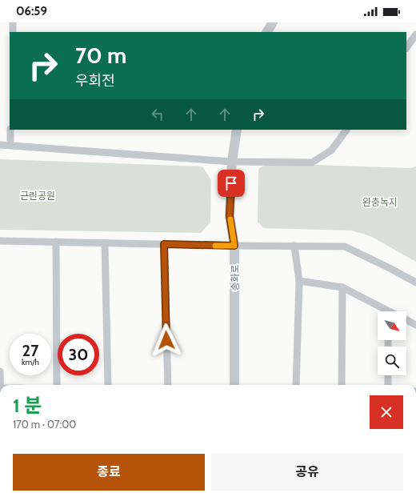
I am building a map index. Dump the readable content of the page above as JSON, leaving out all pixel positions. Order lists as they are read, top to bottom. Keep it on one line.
{"streets":{"street":["송화로"]},"parks":["근린공원","완충녹지"],"north":"bottom right","page":{"status":"06:59","turn":["70 m","우회전"],"speed":"27 km/h","limit":"30","heading":["1 분","170 m · 07:00"],"buttons":["종료","공유"]}}
